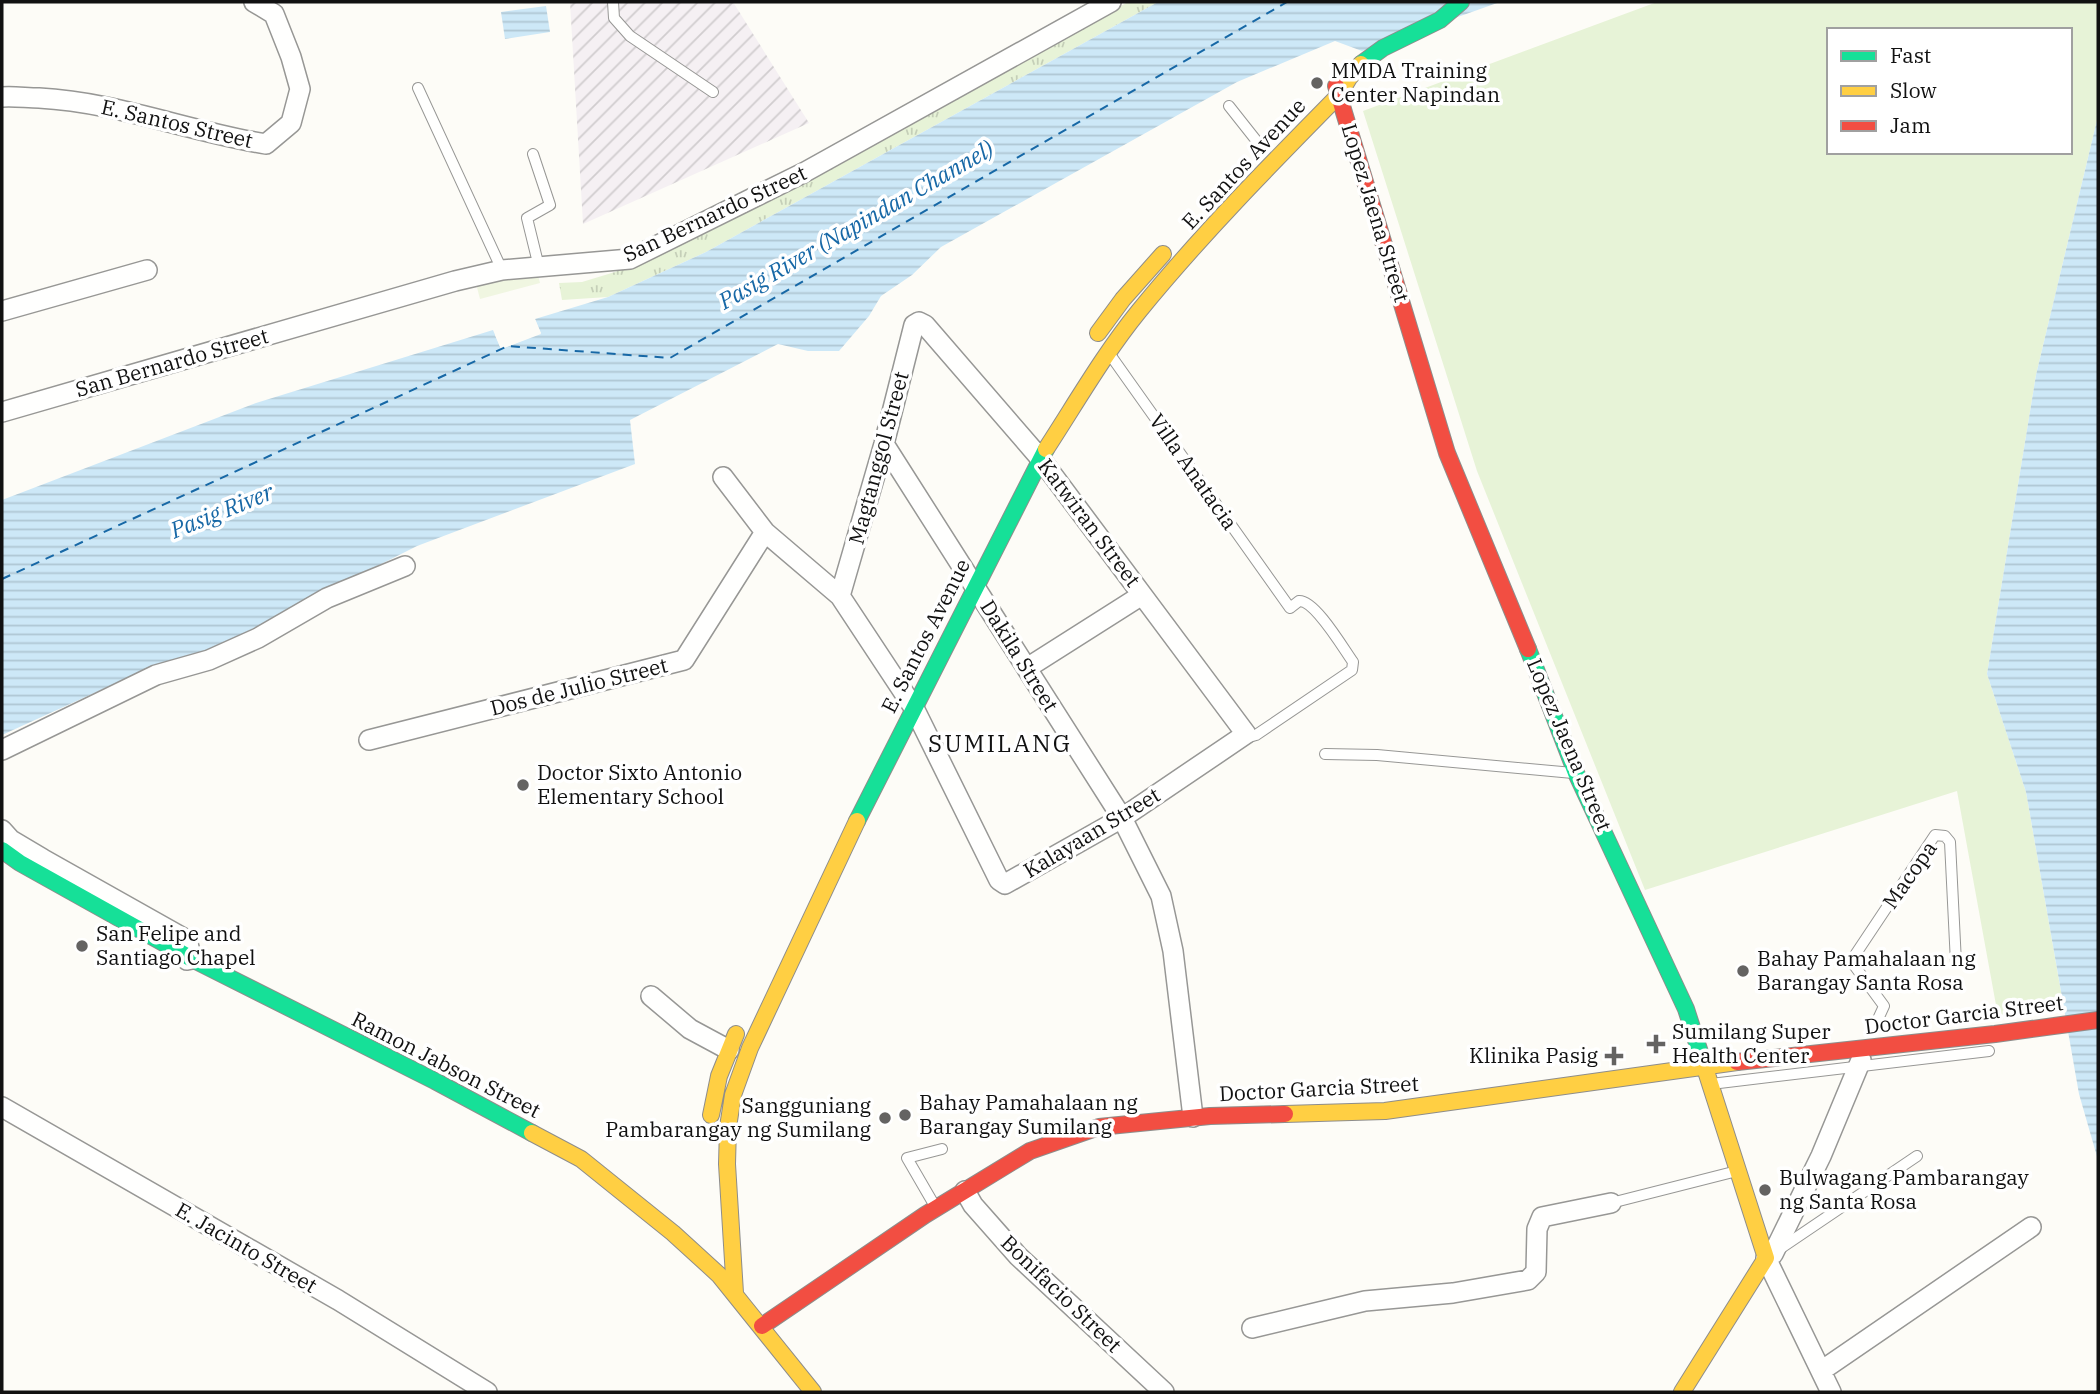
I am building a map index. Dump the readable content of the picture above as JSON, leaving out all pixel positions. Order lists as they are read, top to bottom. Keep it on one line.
{"streets":{"street":["E. Santos Street","E. Santos Avenue","Lopez Jaena Street","San Bernardo Street","Magtanggol Street","Katwiran Street","Dakila Street","Dos de Julio Street","Kalayaan Street","Doctor Garcia Street","Ramon Jabson Street","E. Jacinto Street","Bonifacio Street"],"lane":["Villa Anatacia","Macopa"]},"crossings":[["E. Santos Avenue","Lopez Jaena Street"],["E. Santos Avenue","Villa Anatacia"],["E. Santos Avenue","Katwiran Street"],["E. Santos Avenue","Dakila Street"],["E. Santos Avenue","Kalayaan Street"],["E. Santos Avenue","Ramon Jabson Street"],["Lopez Jaena Street","Doctor Garcia Street"],["Magtanggol Street","Katwiran Street"],["Magtanggol Street","Dakila Street"],["Magtanggol Street","Kalayaan Street"],["Villa Anatacia","Katwiran Street"],["Villa Anatacia","Kalayaan Street"],["Katwiran Street","Kalayaan Street"],["Dakila Street","Kalayaan Street"],["Dakila Street","Doctor Garcia Street"],["Dos de Julio Street","Kalayaan Street"],["Doctor Garcia Street","Ramon Jabson Street"],["Doctor Garcia Street","Bonifacio Street"]],"districts":["SUMILANG"],"water":["Pasig River (Napindan Channel)","Pasig River"],"places":{"other":["MMDA Training Center Napindan","Doctor Sixto Antonio Elementary School","San Felipe and Santiago Chapel","Bahay Pamahalaan ng Barangay Santa Rosa","Bahay Pamahalaan ng Barangay Sumilang","Sangguniang Pambarangay ng Sumilang","Bulwagang Pambarangay ng Santa Rosa"],"health":["Sumilang Super Health Center","Klinika Pasig"]},"legend":["Fast","Slow","Jam"]}
